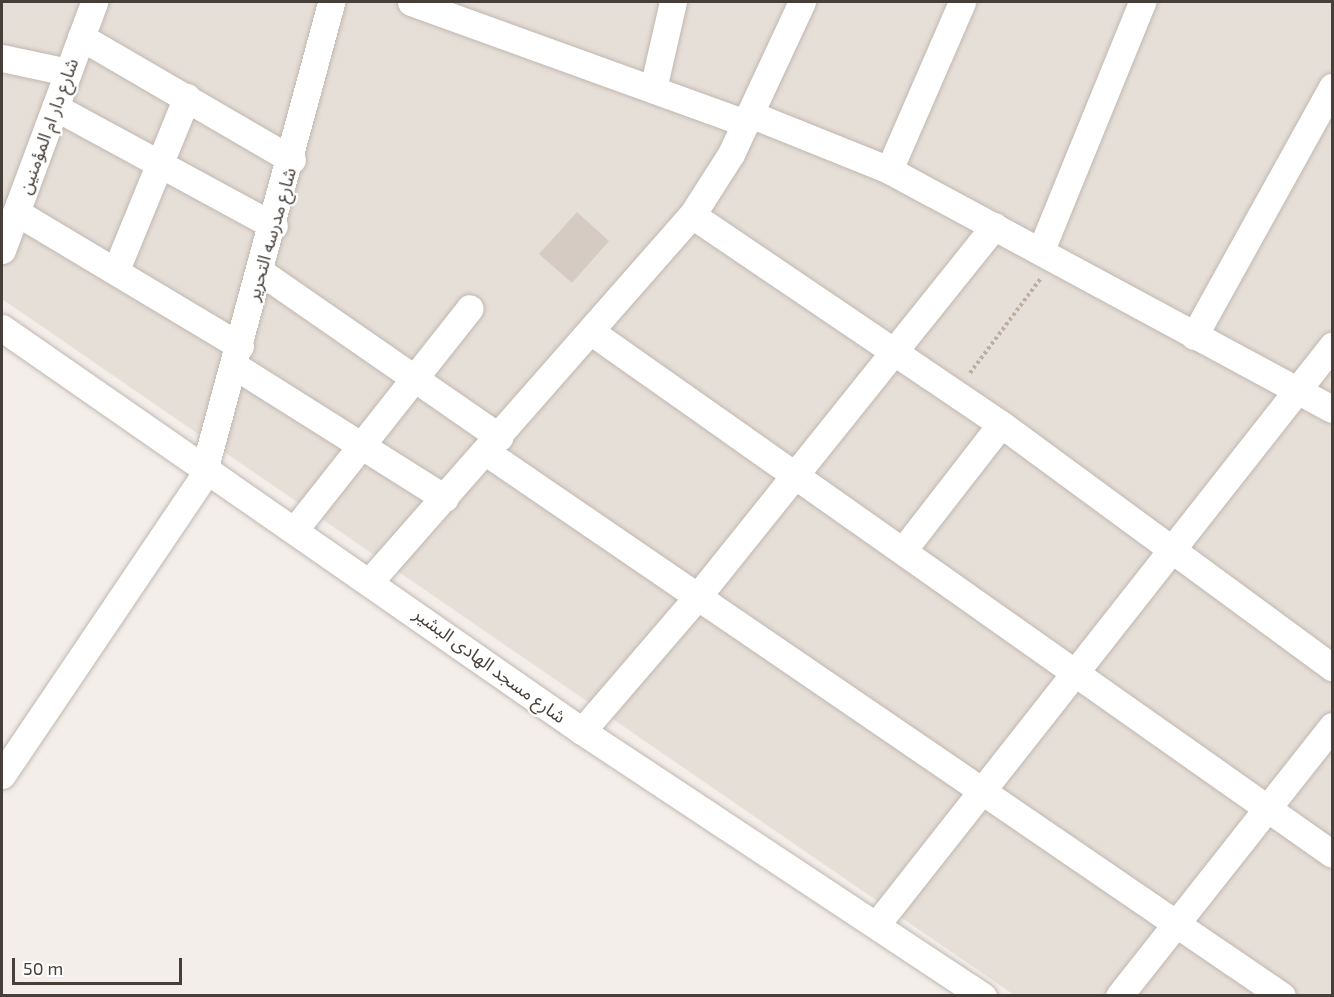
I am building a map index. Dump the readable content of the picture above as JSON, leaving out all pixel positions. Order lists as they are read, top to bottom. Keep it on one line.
{"streets":{"street":["شارع دار ام المؤمنين","شارع مدرسه التحرير","شارع مسجد الهادى البشير"]},"crossings":[["شارع مدرسه التحرير","شارع مسجد الهادى البشير"]],"scale_bar":"50 m"}
